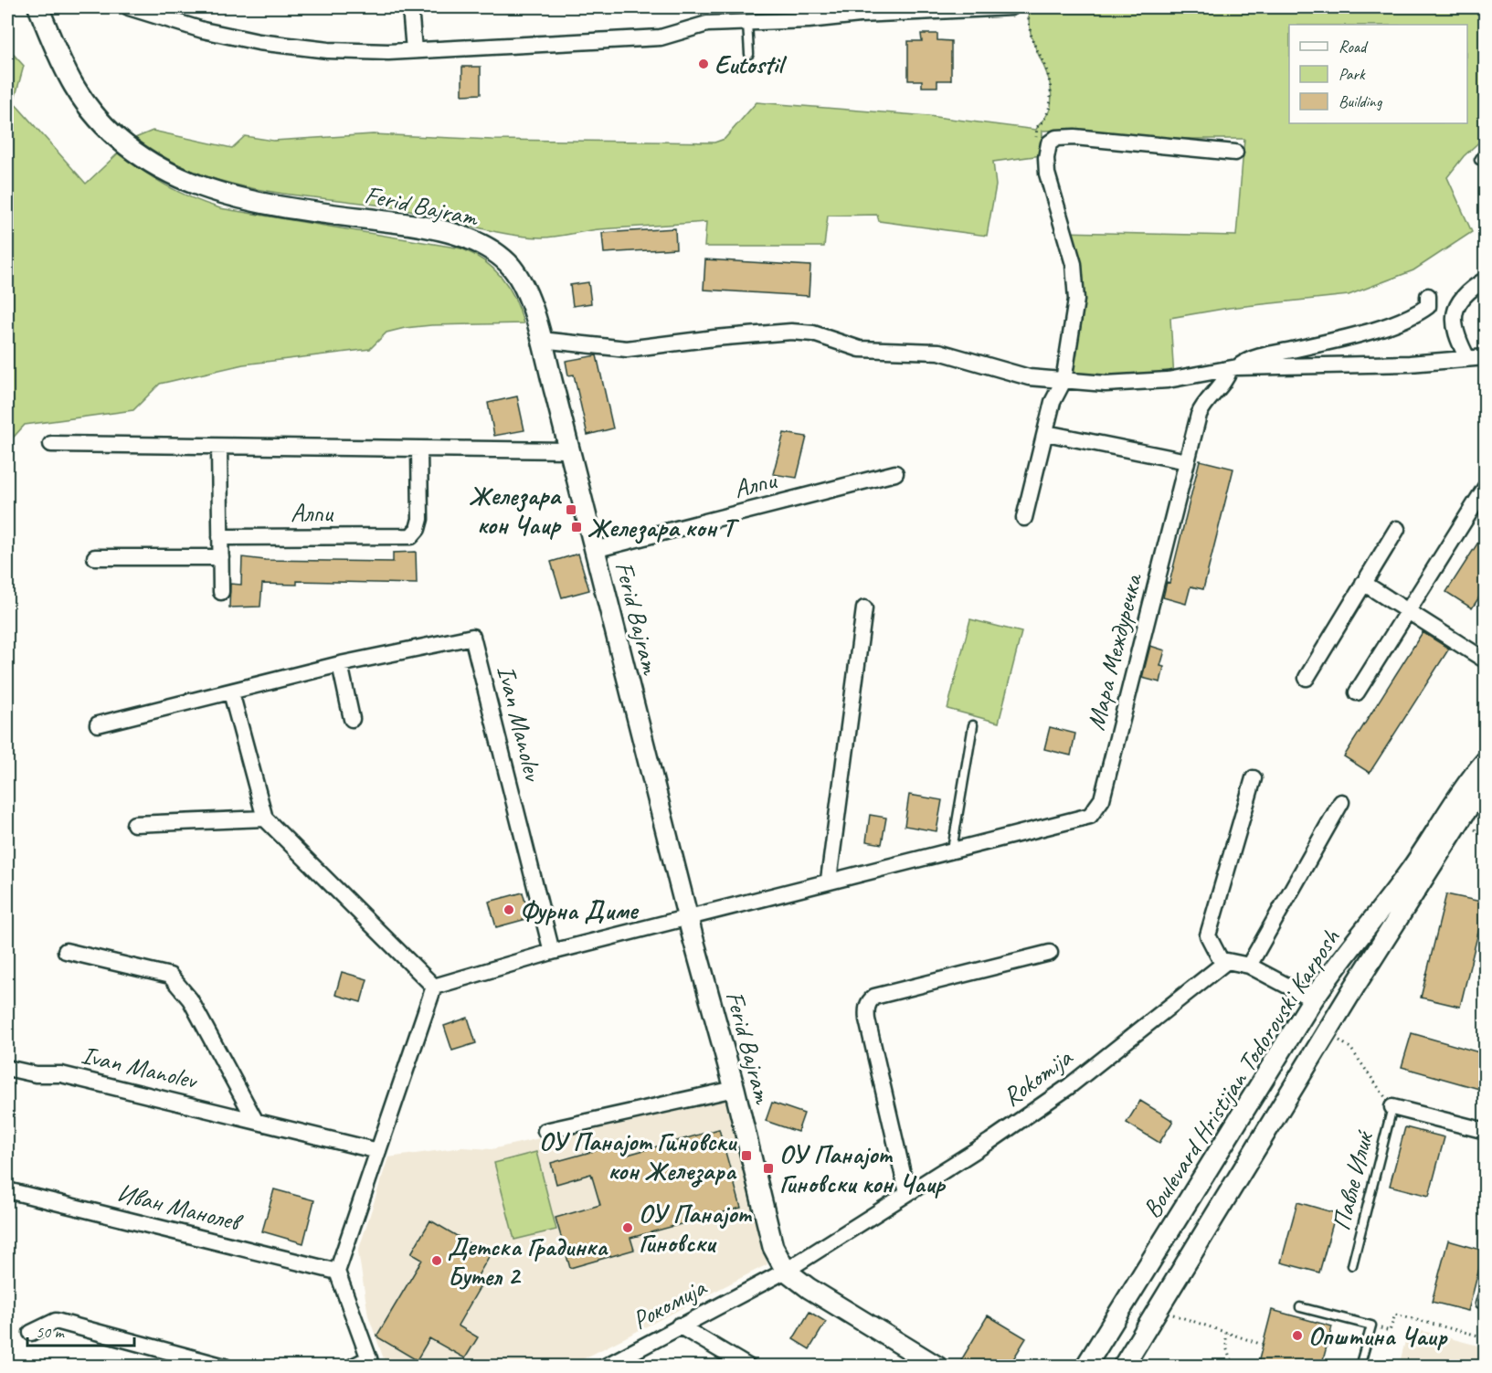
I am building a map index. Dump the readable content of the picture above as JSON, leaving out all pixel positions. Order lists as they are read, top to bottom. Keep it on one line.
{"streets":{"street":["Ferid Bajram","Алпи","Мара Междуречка","Ivan Manolev","Boulevard Hristijan Todorovski Karposh","Rokomija","Иван Манолев","Рокомија"],"lane":["Павле Илиќ"]},"crossings":[["Ferid Bajram","Алпи"],["Ferid Bajram","Мара Междуречка"],["Ferid Bajram","Rokomija"],["Ferid Bajram","Рокомија"],["Rokomija","Рокомија"]],"places":{"other":["Eutostil","Фурна Диме","ОУ Панајот Гиновски","Детска Градинка Бутел 2","Општина Чаир"],"transit":["Железара кон Чаир","Железара кон Т","ОУ Панајот Гиновски кон Железара","ОУ Панајот Гиновски кон Чаир"]},"legend":["Road","Park","Building"],"scale_bar":"50 m"}
